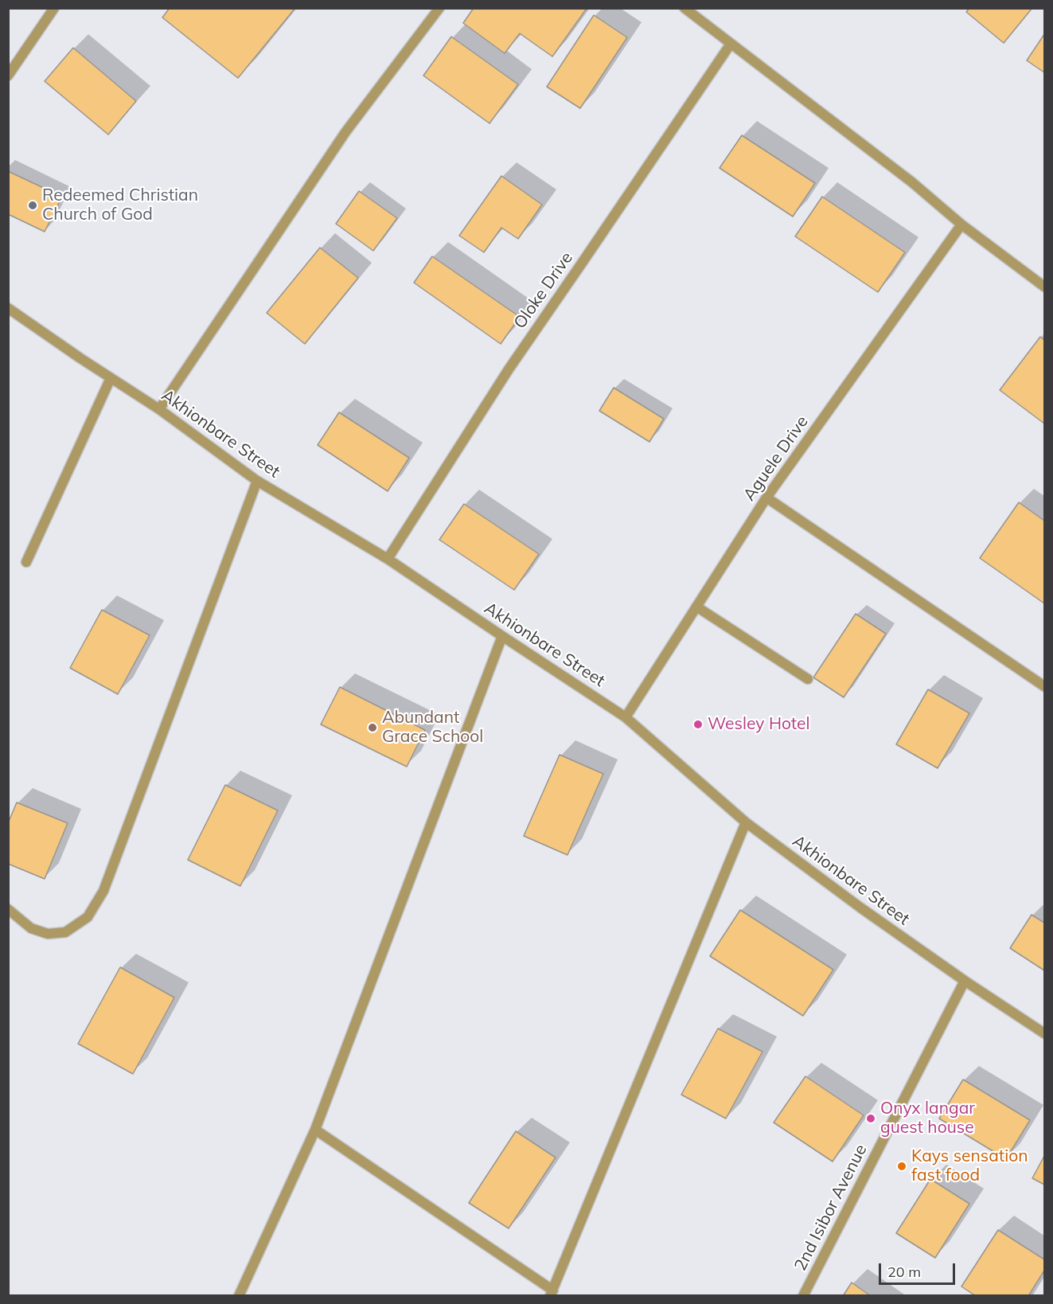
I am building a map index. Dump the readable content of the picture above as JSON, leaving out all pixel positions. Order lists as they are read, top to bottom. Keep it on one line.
{"streets":{"street":["Oloke Drive","Akhionbare Street","Aguele Drive","2nd Isibor Avenue"]},"crossings":[["Oloke Drive","Akhionbare Street"],["Akhionbare Street","Aguele Drive"],["Akhionbare Street","2nd Isibor Avenue"]],"places":["Redeemed Christian Church of God","Wesley Hotel","Abundant Grace School","Onyx langar guest house","Kays sensation fast food"],"scale_bar":"20 m"}
